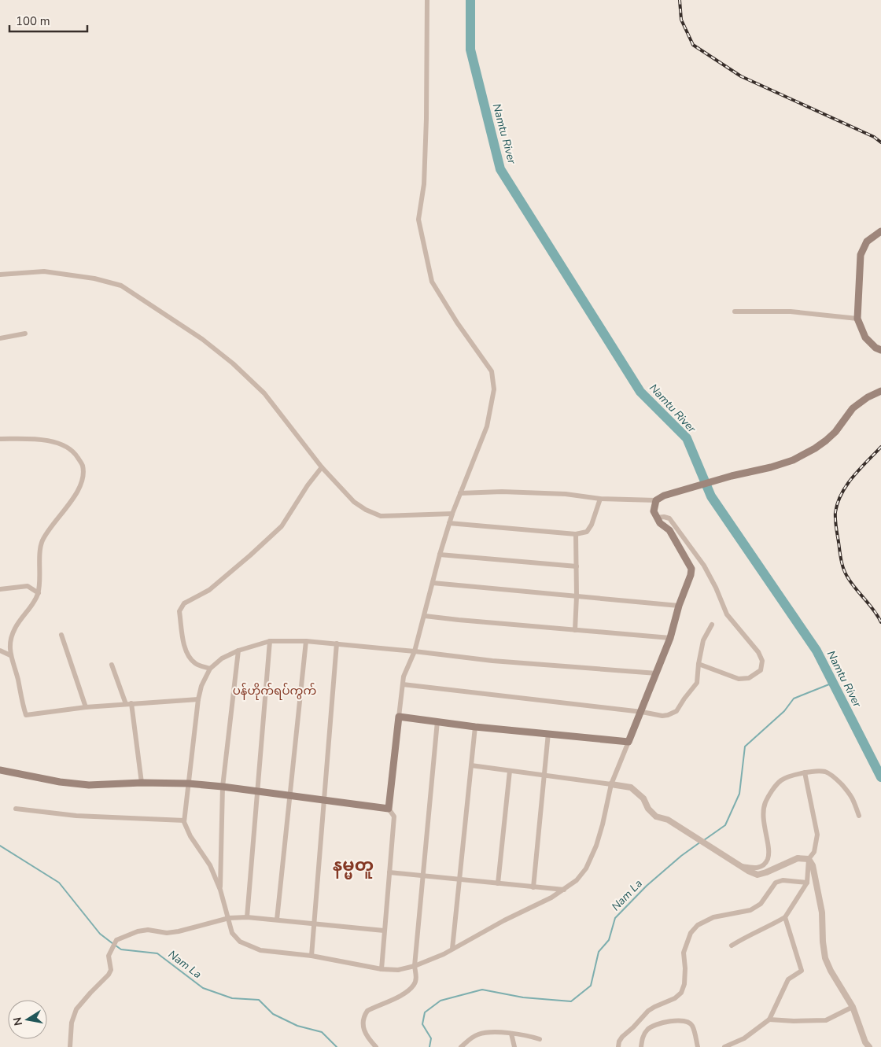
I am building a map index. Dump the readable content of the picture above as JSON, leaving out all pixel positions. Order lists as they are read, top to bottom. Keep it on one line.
{"districts":["ပန်ဟိုက်ရပ်ကွက်","နမ္မတူ"],"water":["Namtu River","Nam La"],"scale_bar":"100 m","north":"left"}
